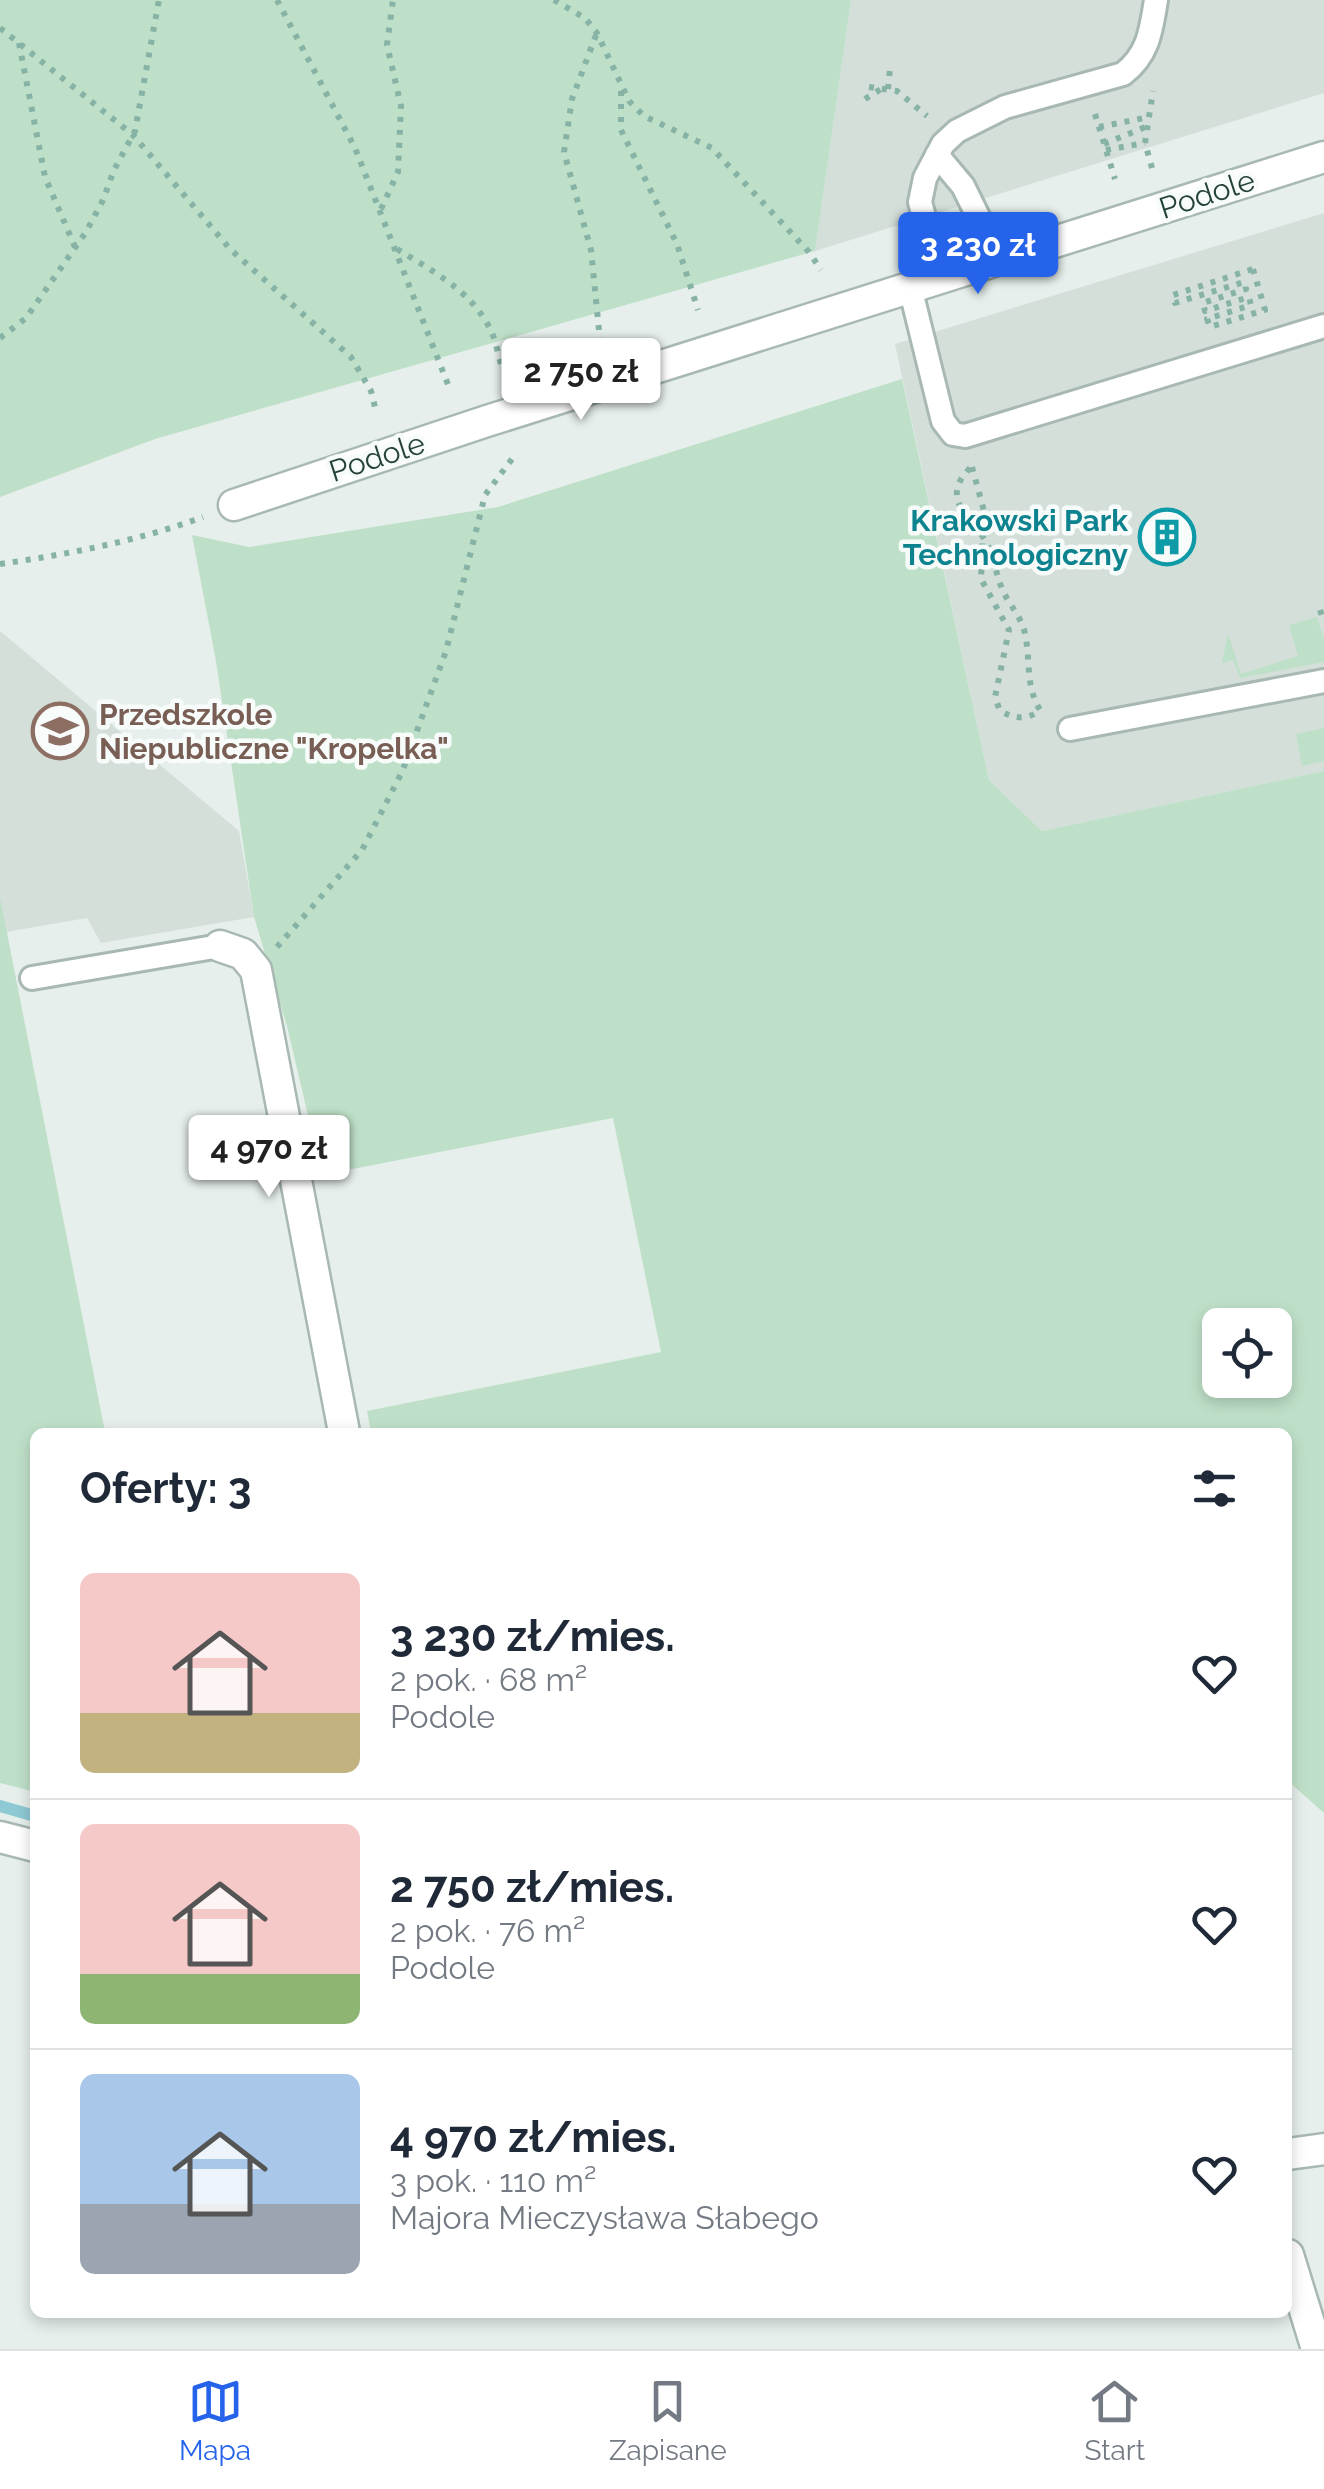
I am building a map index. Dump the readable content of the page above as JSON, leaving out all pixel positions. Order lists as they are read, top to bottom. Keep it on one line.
{"streets":{"street":["Podole"]},"places":{"building":["Krakowski Park Technologiczny"],"school or university":["Przedszkole Niepubliczne \"Kropelka\""]},"page":{"price":["3 230 zł","2 750 zł","4 970 zł"],"heading":"Oferty: 3","list":[{"name":"3 230 zł/mies.","note":"2 pok. · 68 m² · Podole"},{"name":"2 750 zł/mies.","note":"2 pok. · 76 m² · Podole"},{"name":"4 970 zł/mies.","note":"3 pok. · 110 m² · Majora Mieczysława Słabego"}],"tabs":["Mapa","Zapisane","Start"]}}
